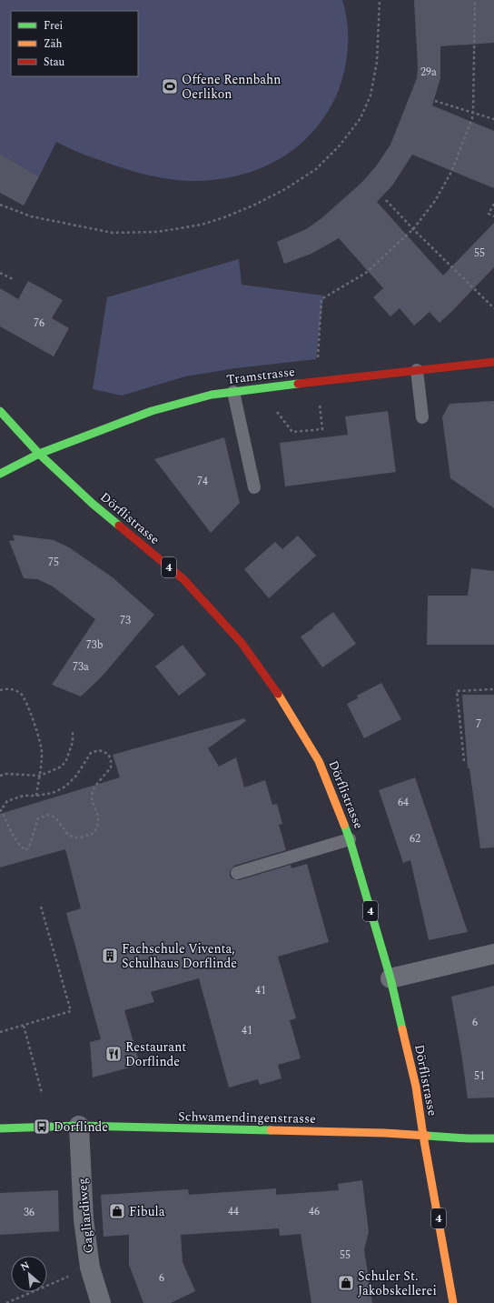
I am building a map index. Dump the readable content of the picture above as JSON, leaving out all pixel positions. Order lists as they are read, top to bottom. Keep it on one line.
{"streets":{"main road":["Tramstrasse","Dörflistrasse","4","Schwamendingenstrasse"],"street":["Gagliardiweg"]},"crossings":[["Tramstrasse","Dörflistrasse"],["Dörflistrasse","Schwamendingenstrasse"],["Schwamendingenstrasse","Gagliardiweg"]],"places":{"sports":["Offene Rennbahn Oerlikon"],"building":["Fachschule Viventa, Schulhaus Dorflinde"],"restaurant":["Restaurant Dorflinde"],"bus stop":["Dorflinde"],"shop":["Fibula","Schuler St. Jakobskellerei"]},"house_numbers":["29a","55","76","74","75","73","73b","73a","7","64","62","41","6","41","51","44","46","36","55","6"],"legend":["Frei","Zäh","Stau"],"north":"top left"}
